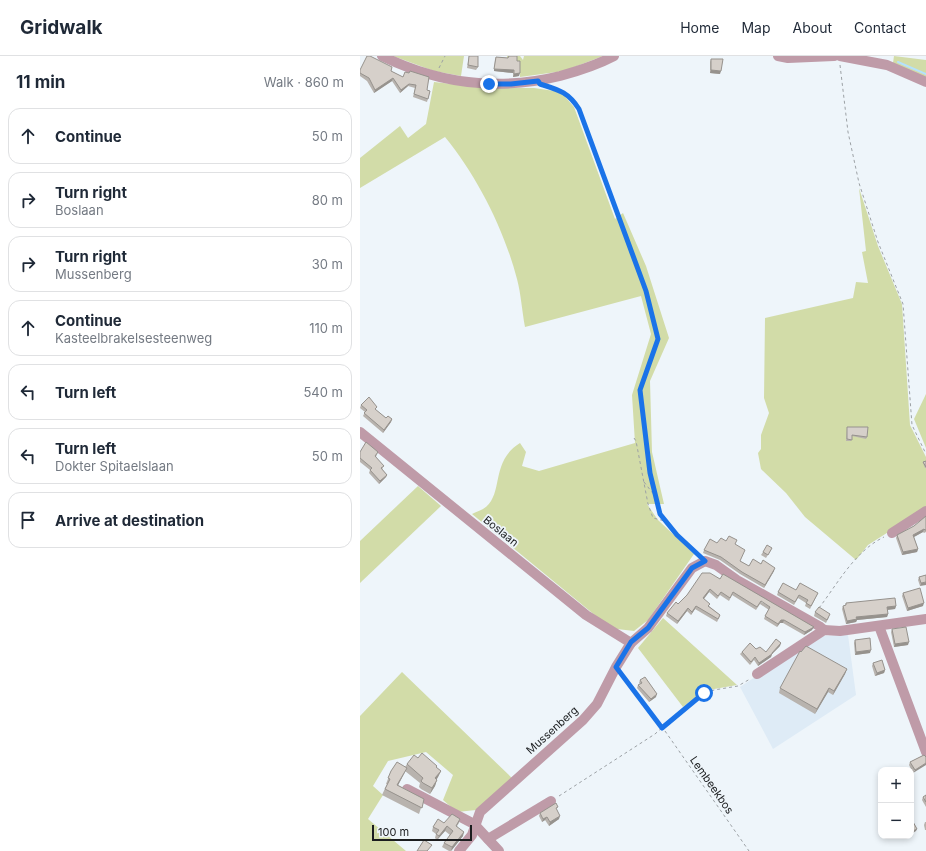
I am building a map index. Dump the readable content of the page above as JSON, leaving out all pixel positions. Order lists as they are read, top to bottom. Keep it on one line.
{"streets":{"street":["Boslaan","Mussenberg"],"path":["Lembeekbos"]},"crossings":[["Boslaan","Mussenberg"]],"scale_bar":"100 m","page":{"header":"Gridwalk","nav":["Home","Map","About","Contact"],"heading":["11 min","Walk · 860 m"],"list":[["Continue","50 m"],["Turn right","Boslaan","80 m"],["Turn right","Mussenberg","30 m"],["Continue","Kasteelbrakelsesteenweg","110 m"],["Turn left","540 m"],["Turn left","Dokter Spitaelslaan","50 m"],"Arrive at destination"],"map_buttons":["+","−"],"scale":"100 m"}}
